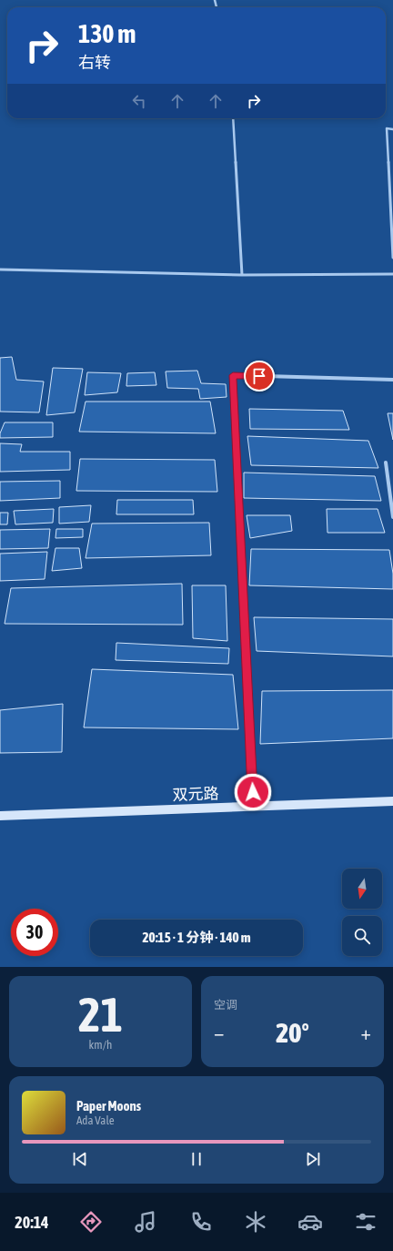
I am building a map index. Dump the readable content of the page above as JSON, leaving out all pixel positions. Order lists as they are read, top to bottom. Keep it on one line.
{"streets":{"street":["双元路"]},"north":"bottom","page":{"turn":["130 m","右转"],"limit":"30","trip":"20:15 · 1 分钟 · 140 m","tile":[["21","km/h"],"空调"],"heat":["−","20°","+"],"song":["Paper Moons","Ada Vale"],"tabs":"20:14"}}
